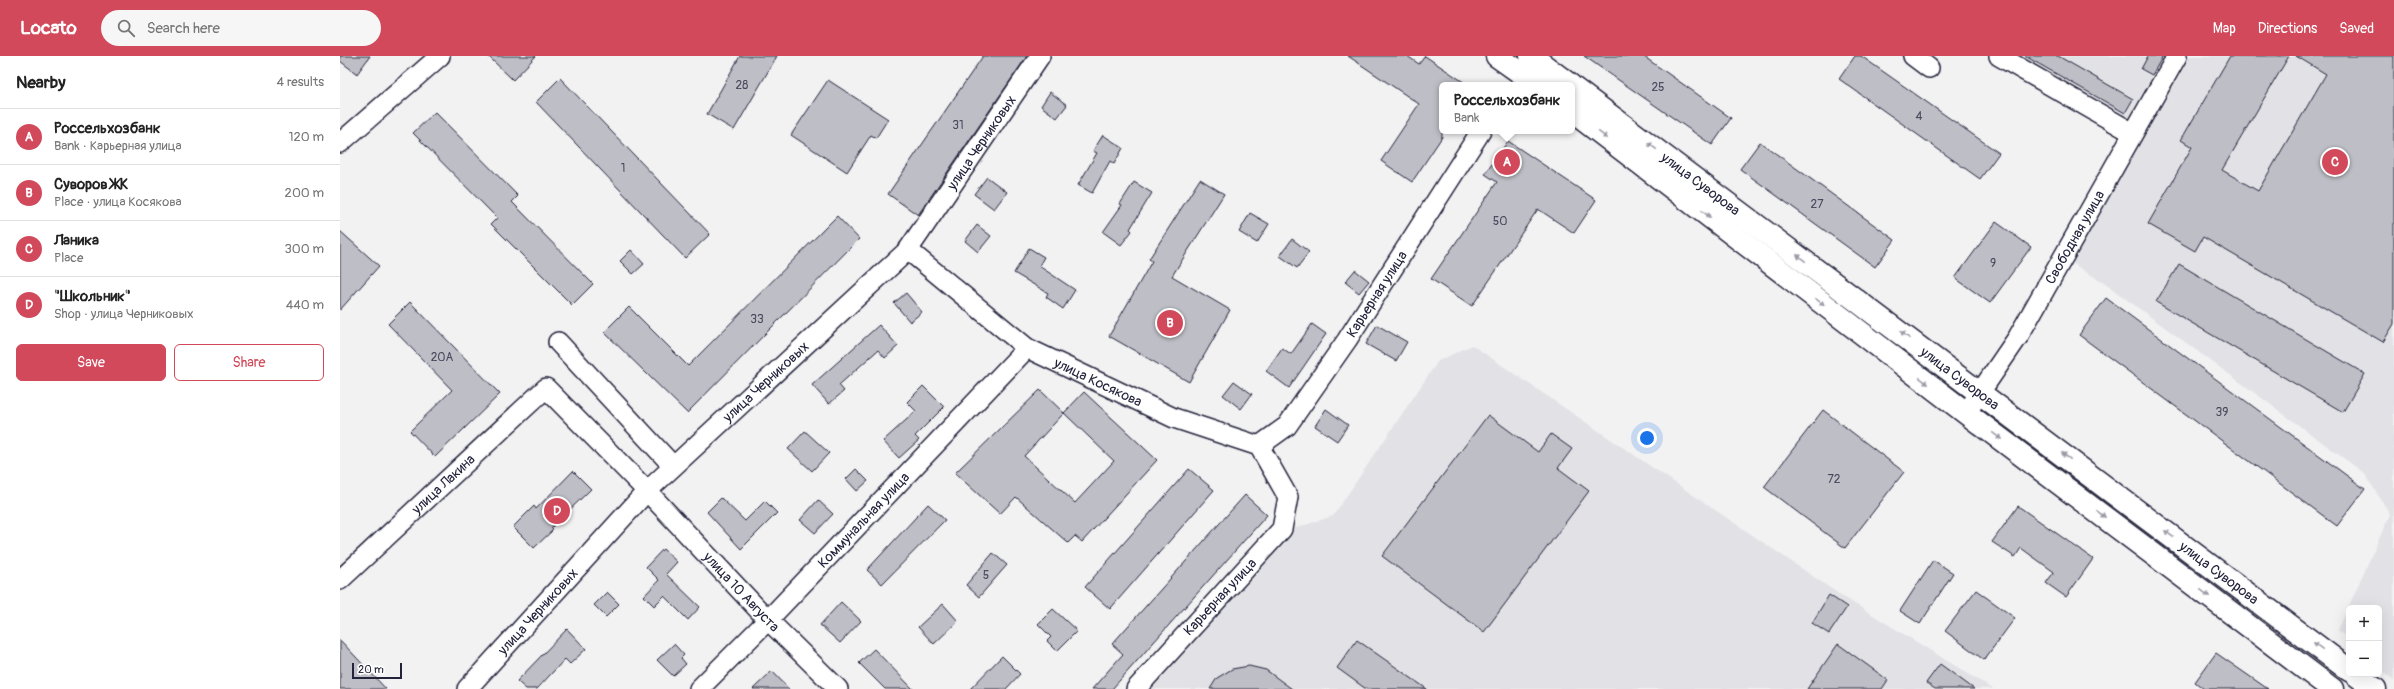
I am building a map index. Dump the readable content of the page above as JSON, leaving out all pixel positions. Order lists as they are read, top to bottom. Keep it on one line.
{"streets":{"main road":["улица Суворова"],"street":["улица Черниковых","Свободная улица","Карьерная улица","улица Косякова","улица Лакина","Коммунальная улица","улица 10 Августа"]},"crossings":[["улица Черниковых","улица Косякова"],["улица Черниковых","улица 10 Августа"],["улица Суворова","Свободная улица"],["Карьерная улица","улица Косякова"],["улица Косякова","Коммунальная улица"],["улица Лакина","улица 10 Августа"],["Коммунальная улица","улица 10 Августа"]],"house_numbers":["28","25","4","31","1","27","50","9","33","20А","39","72","5"],"scale_bar":"20 m","page":{"header":"Locato","search":"Search here","nav":["Map","Directions","Saved"],"heading":["Nearby","4 results"],"popup":["Россельхозбанк","Bank"],"list":[{"mark":"A","name":"Россельхозбанк","note":"Bank · Карьерная улица","value":"120 m"},{"mark":"B","name":"Суворов ЖК","note":"Place · улица Косякова","value":"200 m"},{"mark":"C","name":"Ланика","note":"Place","value":"300 m"},{"mark":"D","name":"\"Школьник\"","note":"Shop · улица Черниковых","value":"440 m"}],"pins":["A","C","B","D"],"buttons":["Save","Share"],"map_buttons":["+","−"],"scale":"20 m"}}
